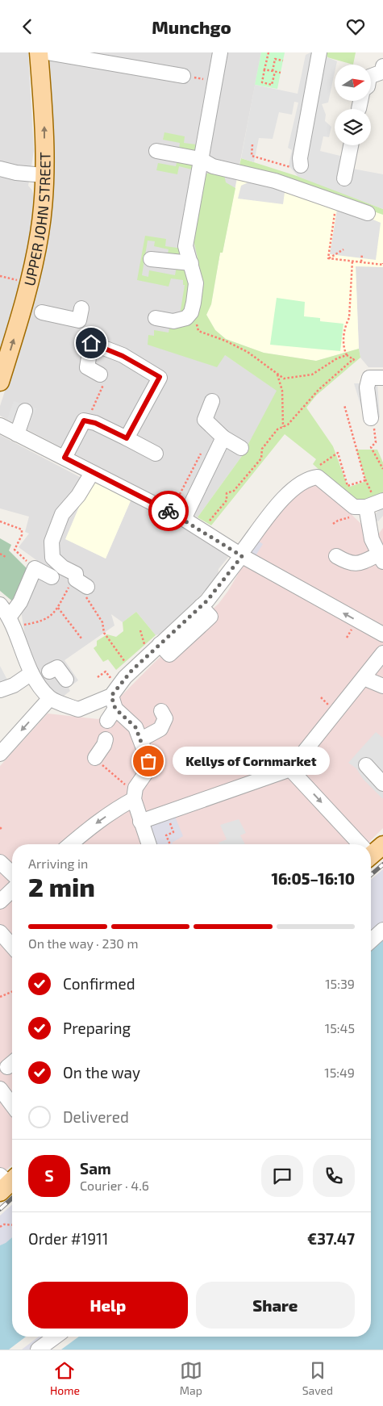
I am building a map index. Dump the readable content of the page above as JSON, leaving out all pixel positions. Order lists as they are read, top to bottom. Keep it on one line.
{"streets":{"main road":["UPPER JOHN STREET"]},"one_way":["UPPER JOHN STREET"],"places":["Kellys of Cornmarket"],"north":"right","page":{"header":"Munchgo","bubble":"Kellys of Cornmarket","heading":["2 min","Arriving in","16:05–16:10"],"panel":["Sam","Courier · 4.6","Order #1911","€37.47"],"bar":"On the way · 230 m","list":[["Confirmed","15:39"],["Preparing","15:45"],["On the way","15:49"],"Delivered"],"round":"S","buttons":["Help","Share"],"tabs":["Home","Map","Saved"]}}
